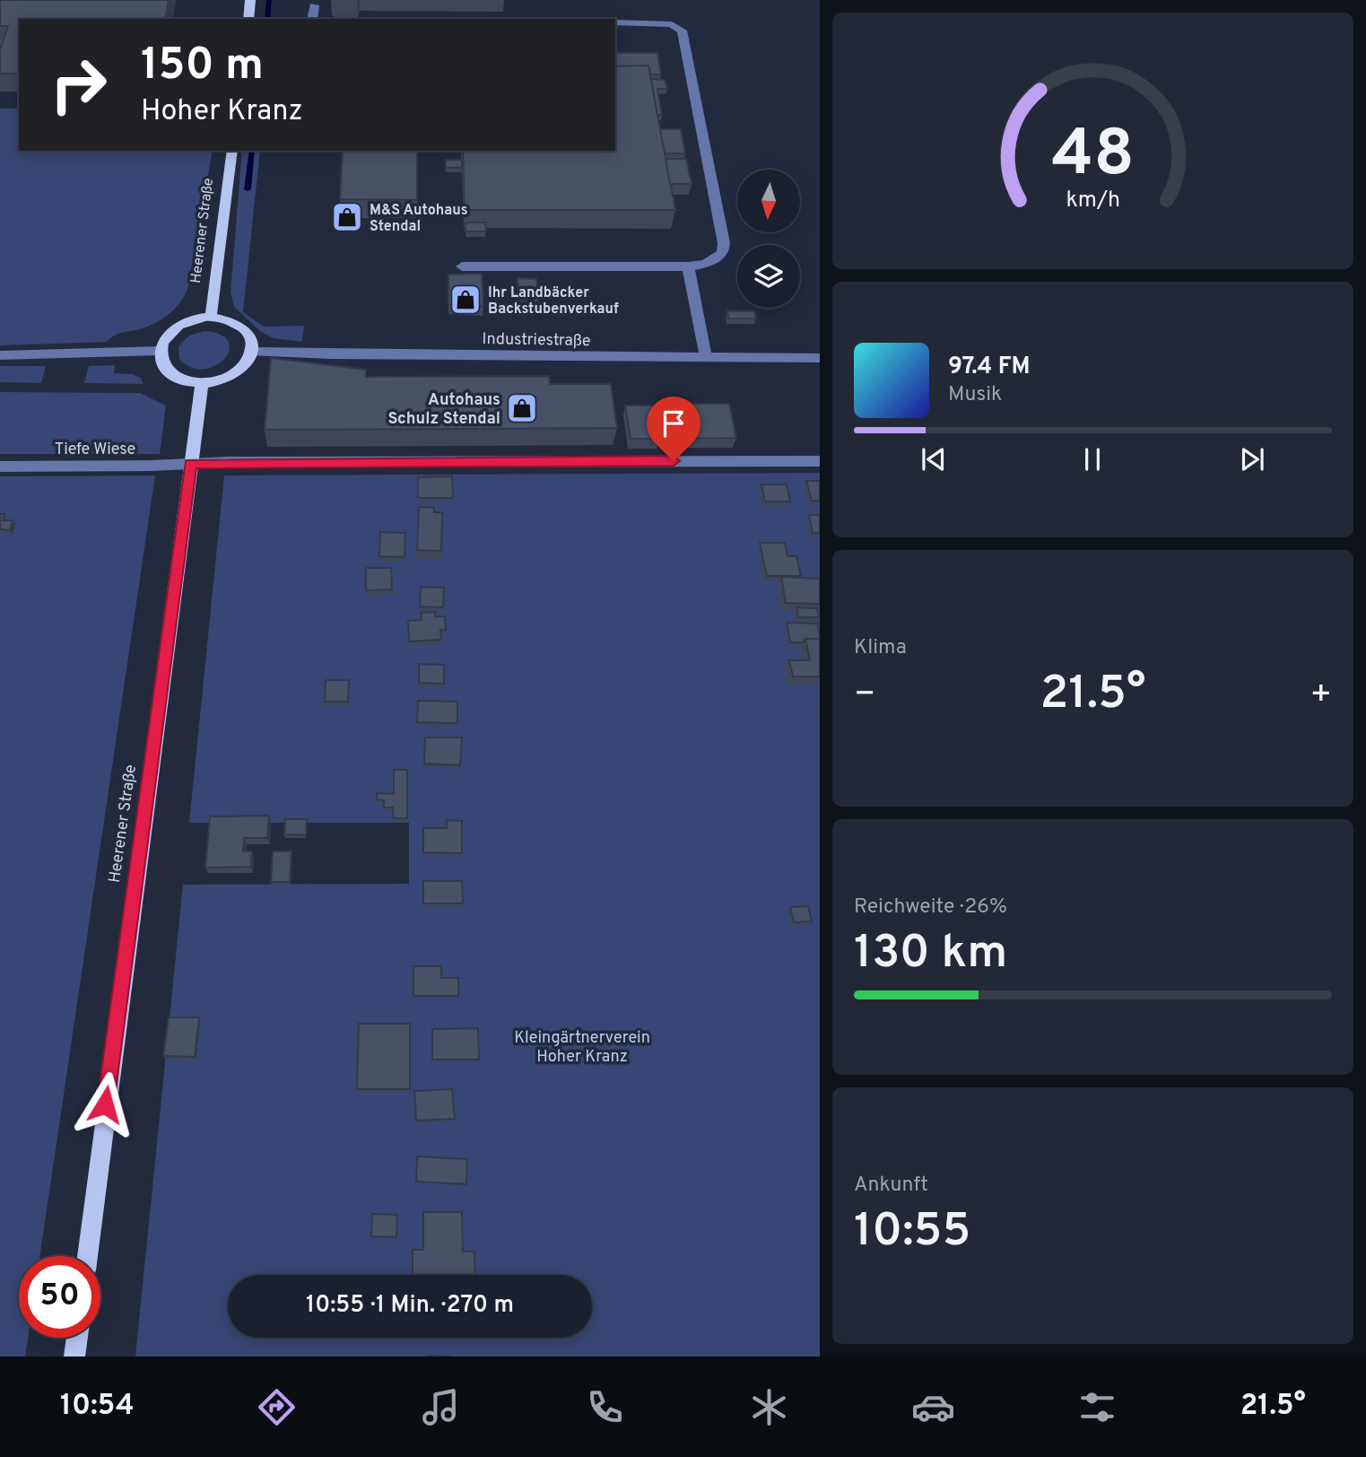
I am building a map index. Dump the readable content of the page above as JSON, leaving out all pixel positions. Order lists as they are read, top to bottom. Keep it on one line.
{"streets":{"main road":["Heerener Straße"],"street":["Industriestraße","Tiefe Wiese"]},"crossings":[["Heerener Straße","Industriestraße"],["Heerener Straße","Tiefe Wiese"]],"parks":["Kleingärtnerverein Hoher Kranz"],"places":{"shop":["M&S Autohaus Stendal","Ihr Landbäcker Backstubenverkauf","Autohaus Schulz Stendal"]},"north":"bottom","page":{"turn":["150 m","Hoher Kranz"],"song":["97.4 FM","Musik"],"tile":["Klima",["Reichweite · 26%","130 km"],["Ankunft","10:55"]],"heat":["−","21.5°","+"],"limit":"50","trip":"10:55 · 1 Min. · 270 m","tabs":["10:54","21.5°"],"gauge":["48","km/h"]}}
